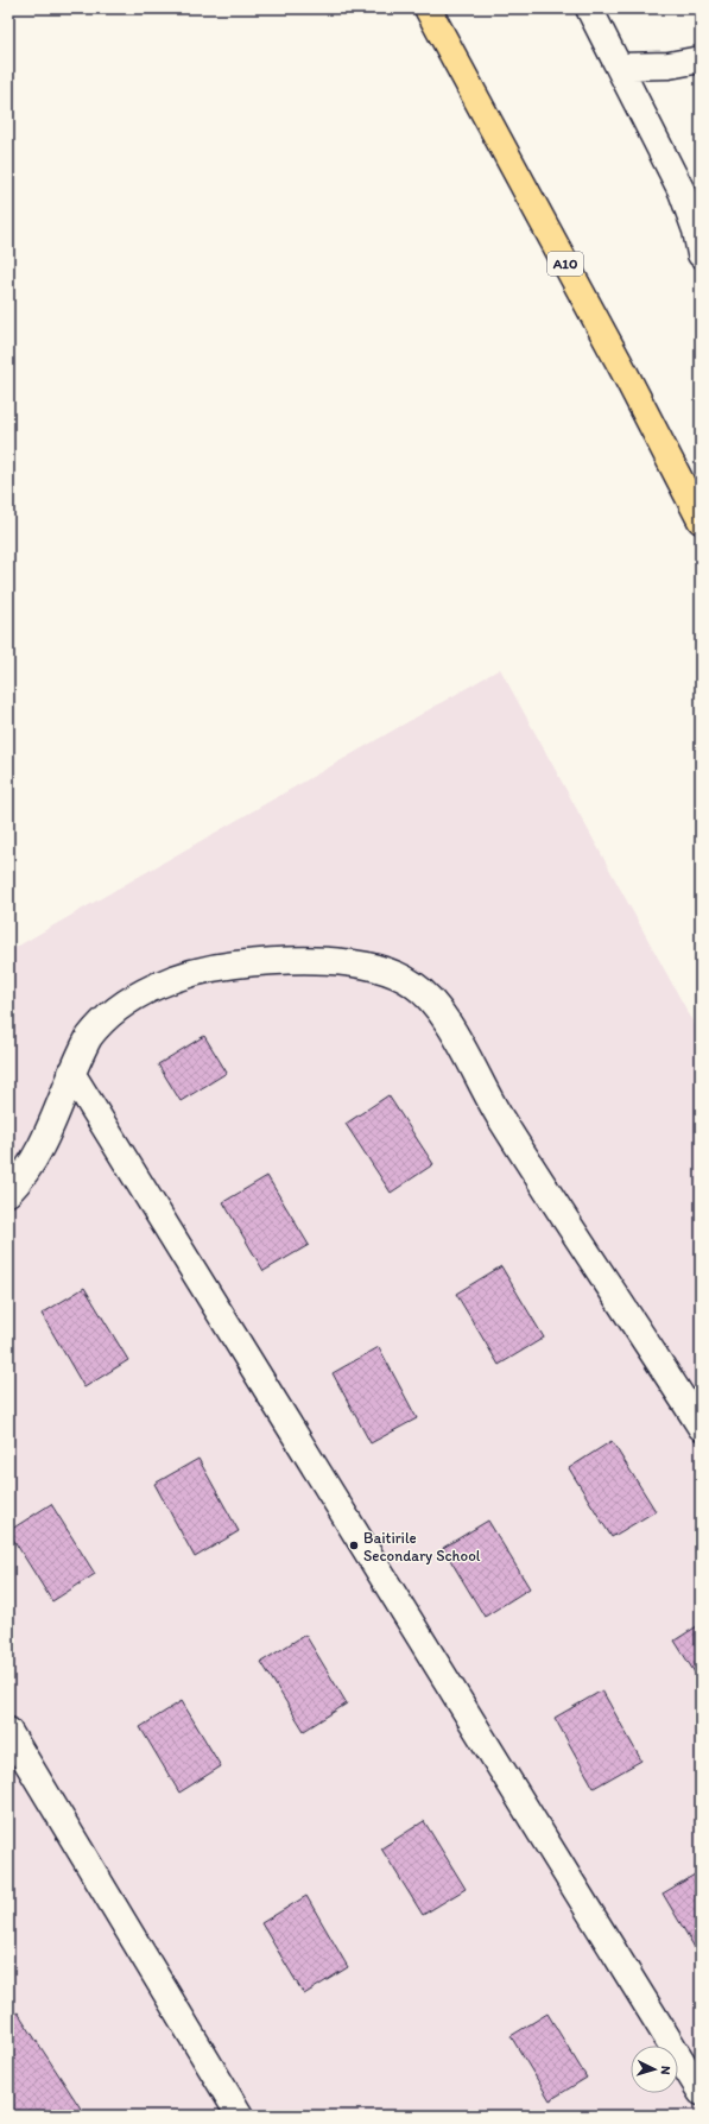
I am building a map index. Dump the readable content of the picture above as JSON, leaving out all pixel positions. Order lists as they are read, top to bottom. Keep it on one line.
{"streets":{"main road":["A10"]},"places":["Baitirile Secondary School"],"north":"right"}
